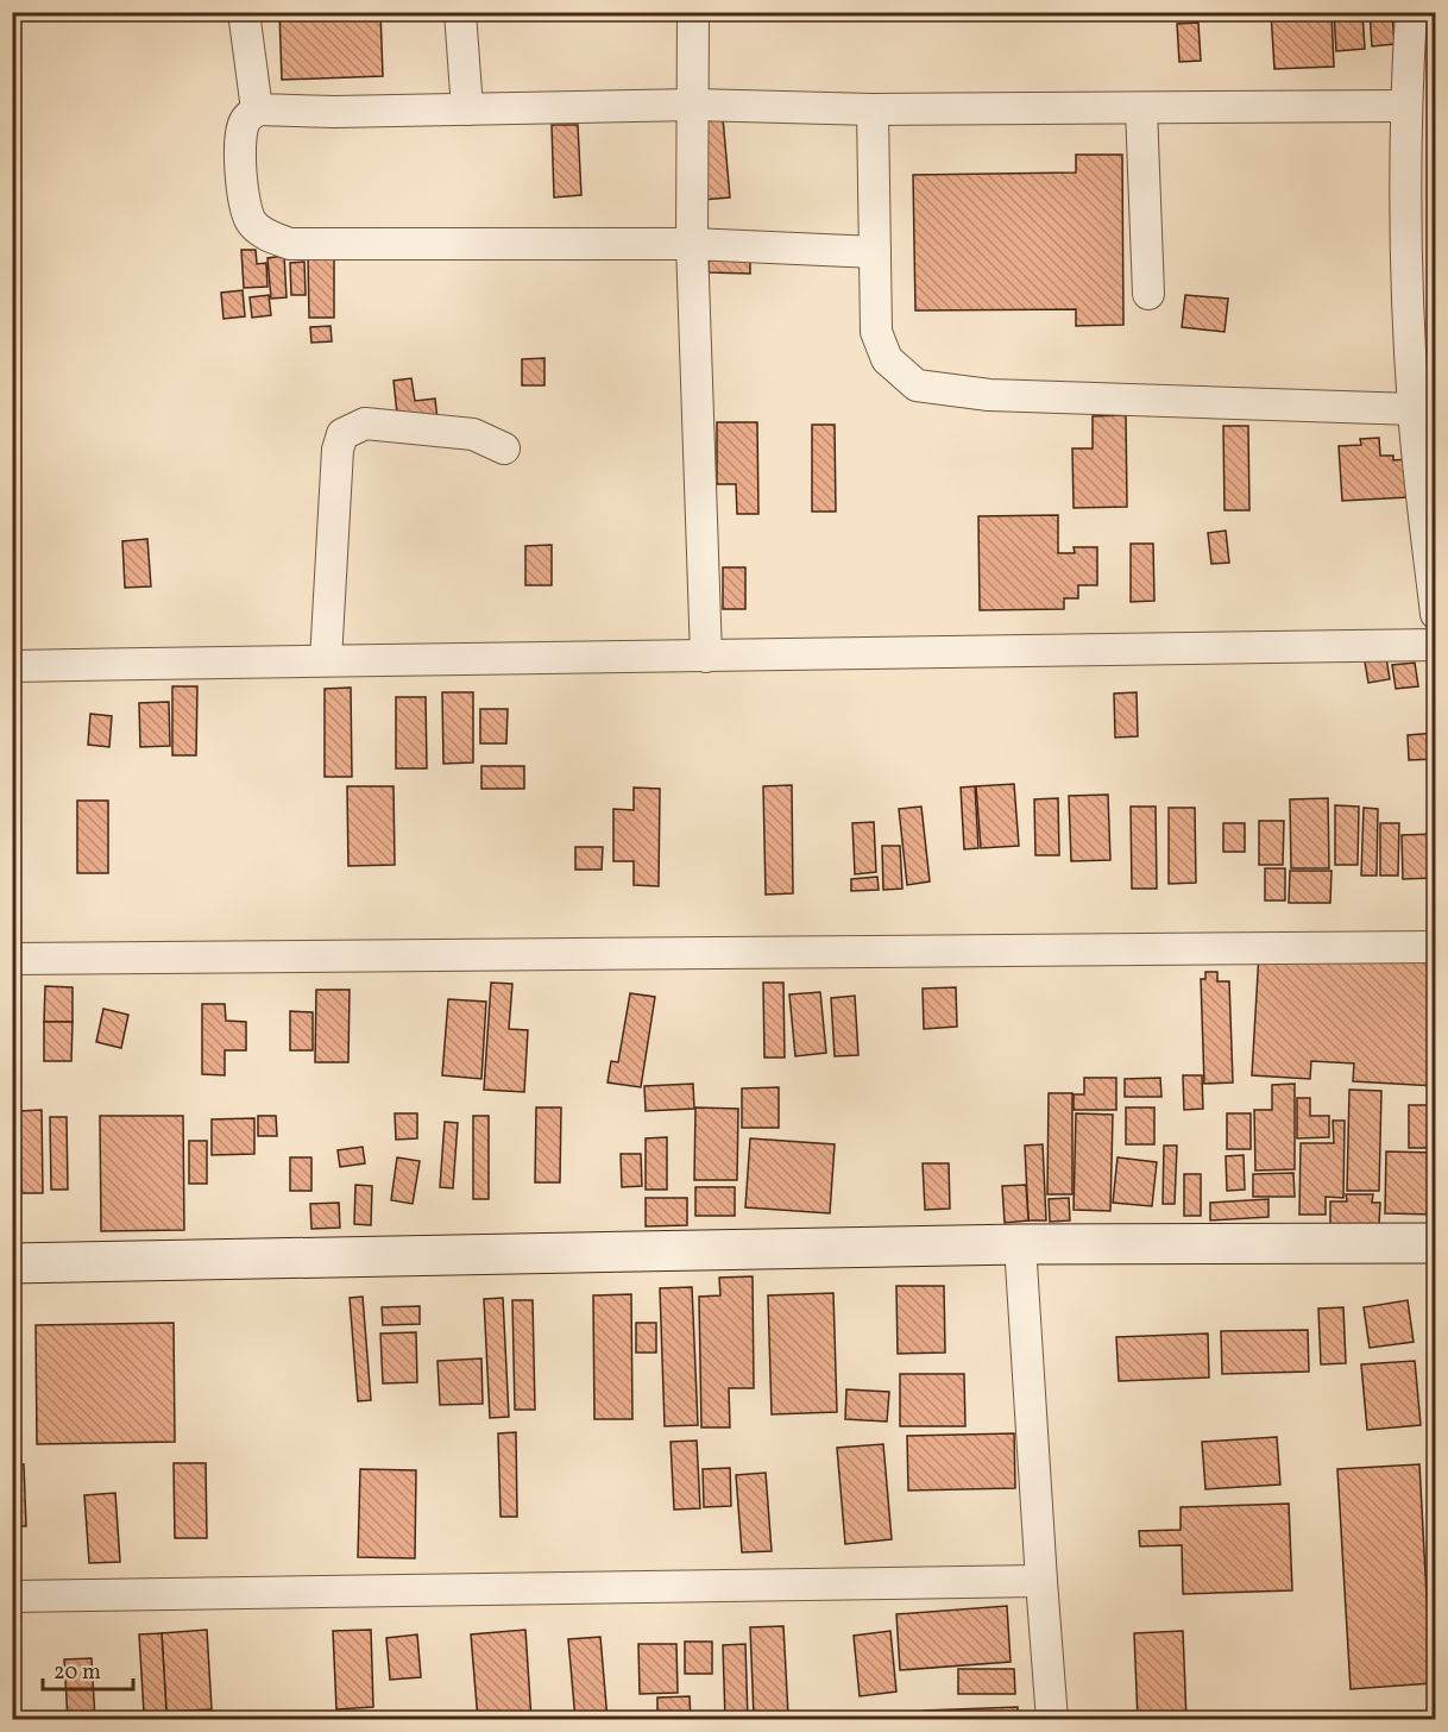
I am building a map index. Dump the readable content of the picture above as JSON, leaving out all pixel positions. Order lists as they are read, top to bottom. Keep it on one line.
{"scale_bar":"20 m"}
